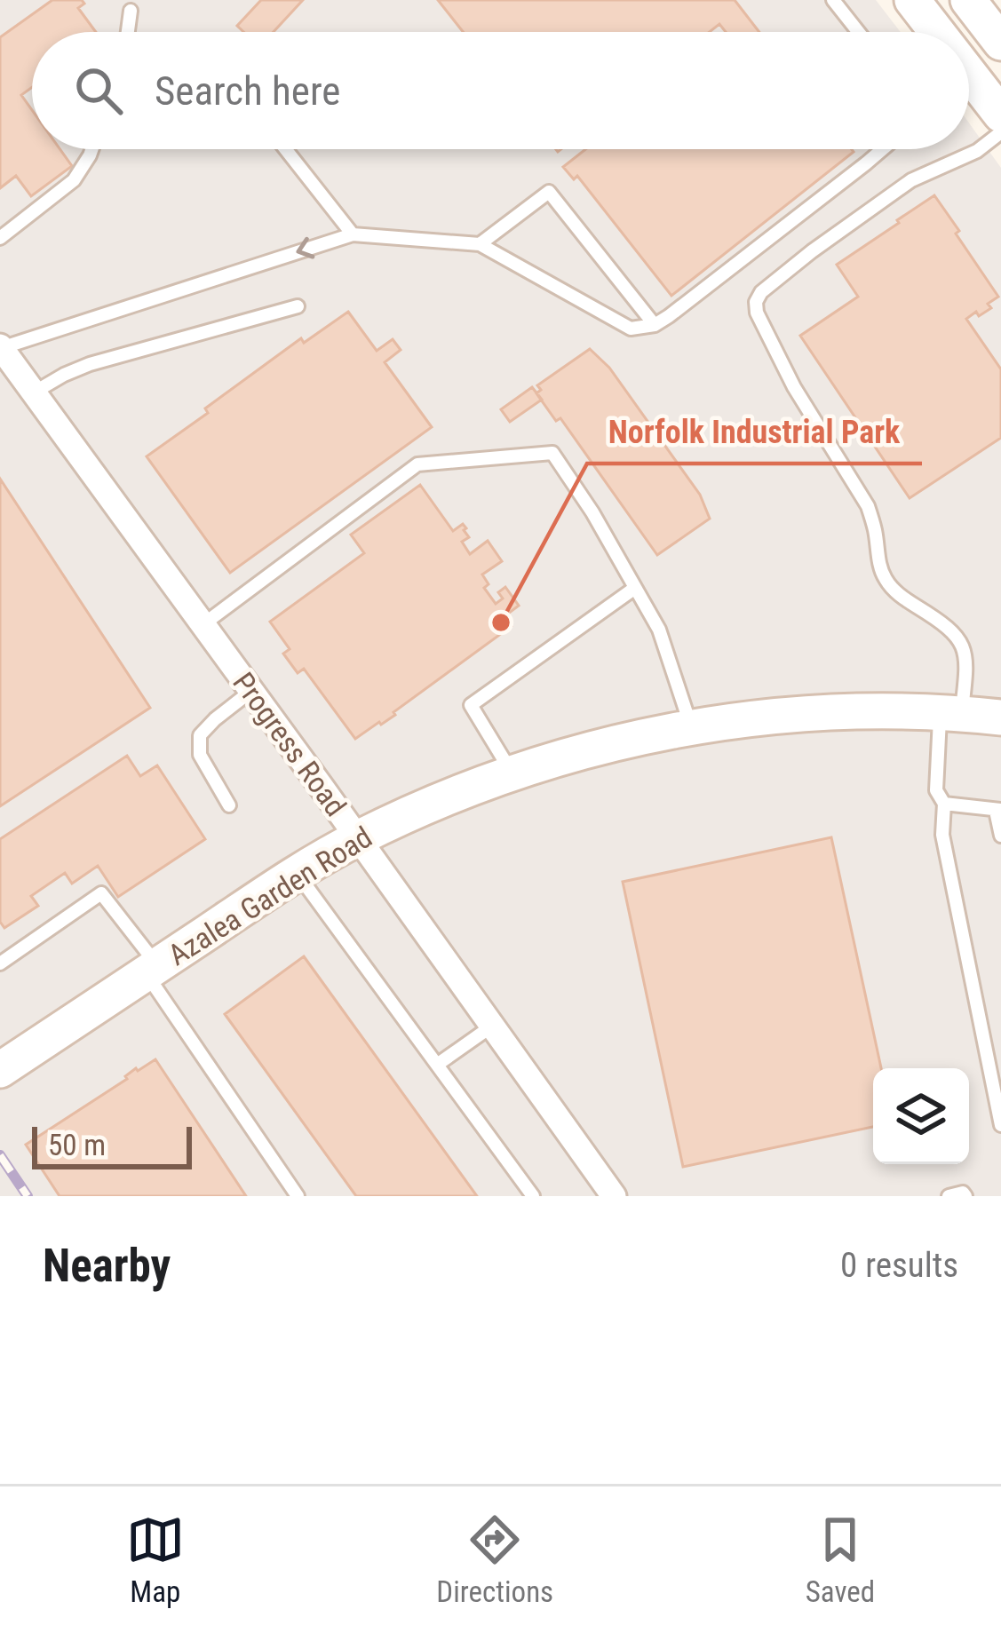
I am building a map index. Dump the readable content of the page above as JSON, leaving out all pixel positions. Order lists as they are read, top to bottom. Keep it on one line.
{"streets":{"main road":["Azalea Garden Road"],"street":["Progress Road"]},"crossings":[["Progress Road","Azalea Garden Road"]],"places":["Norfolk Industrial Park"],"scale_bar":"50 m","page":{"search":"Search here","scale":"50 m","heading":["Nearby","0 results"],"nav":["Map","Directions","Saved"]}}
